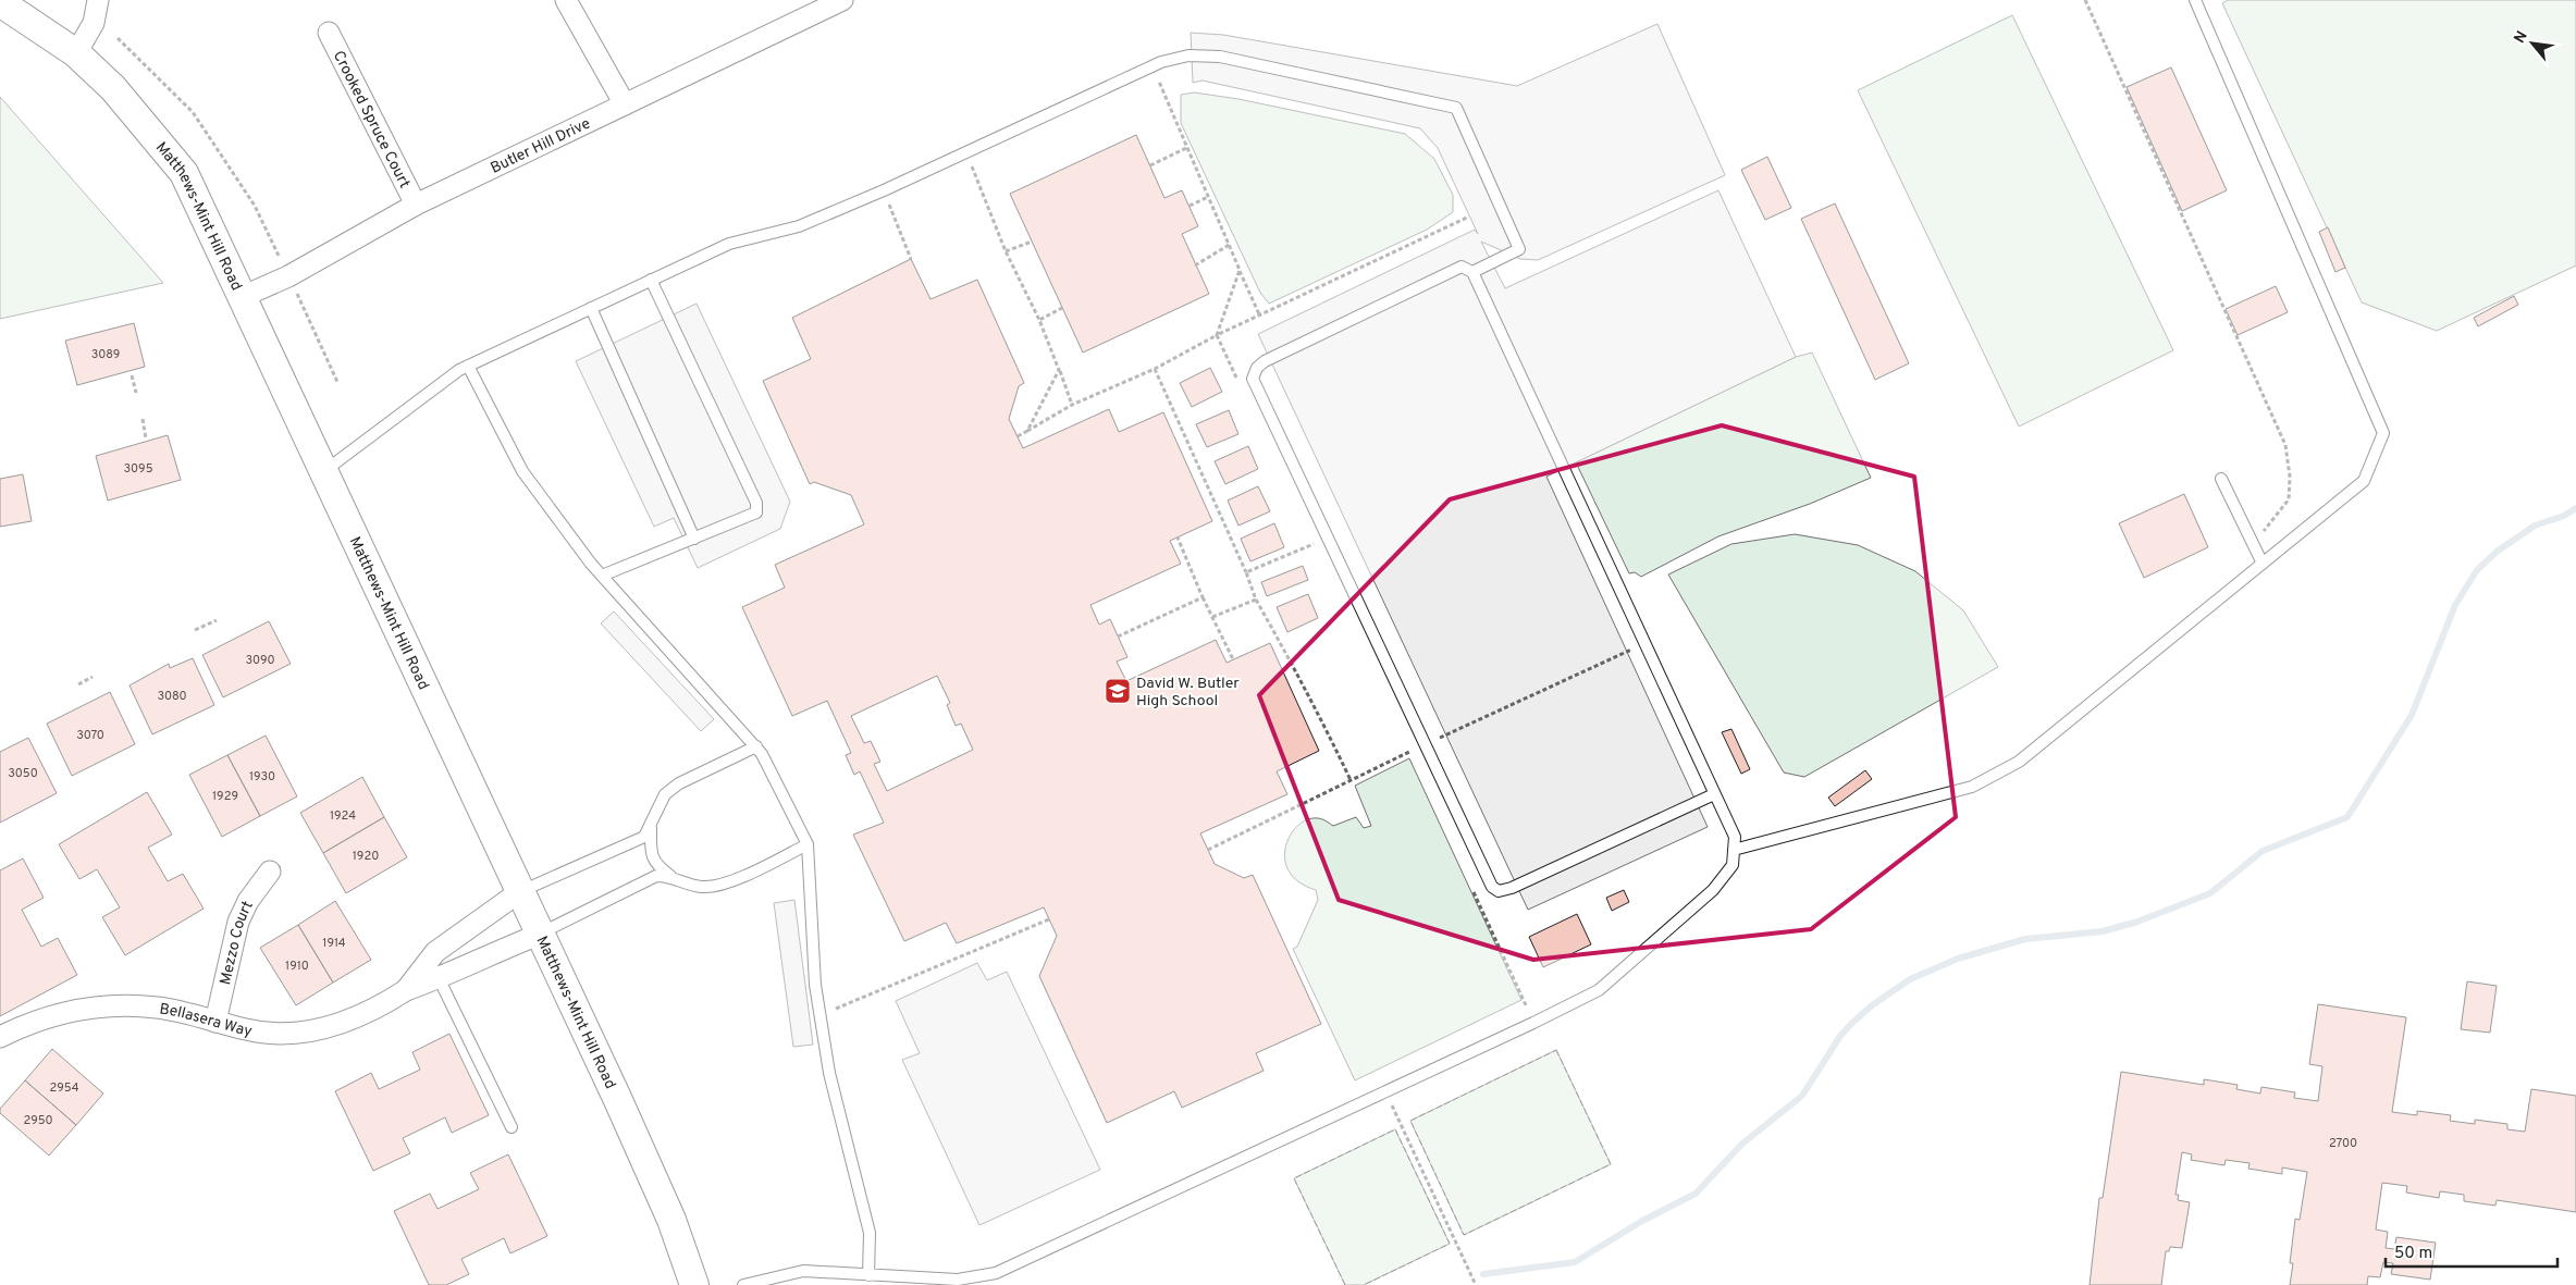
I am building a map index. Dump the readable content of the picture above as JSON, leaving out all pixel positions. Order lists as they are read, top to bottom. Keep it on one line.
{"streets":{"street":["Crooked Spruce Court","Butler Hill Drive","Matthews-Mint Hill Road","Mezzo Court","Bellasera Way"]},"crossings":[["Crooked Spruce Court","Butler Hill Drive"],["Butler Hill Drive","Matthews-Mint Hill Road"],["Matthews-Mint Hill Road","Bellasera Way"],["Mezzo Court","Bellasera Way"]],"places":{"school or university":["David W. Butler High School"]},"house_numbers":["3089","3095","3090","3080","3070","3050","1930","1929","1924","1920","1914","1910","2954","2950","2700"],"scale_bar":"50 m","north":"top left"}
